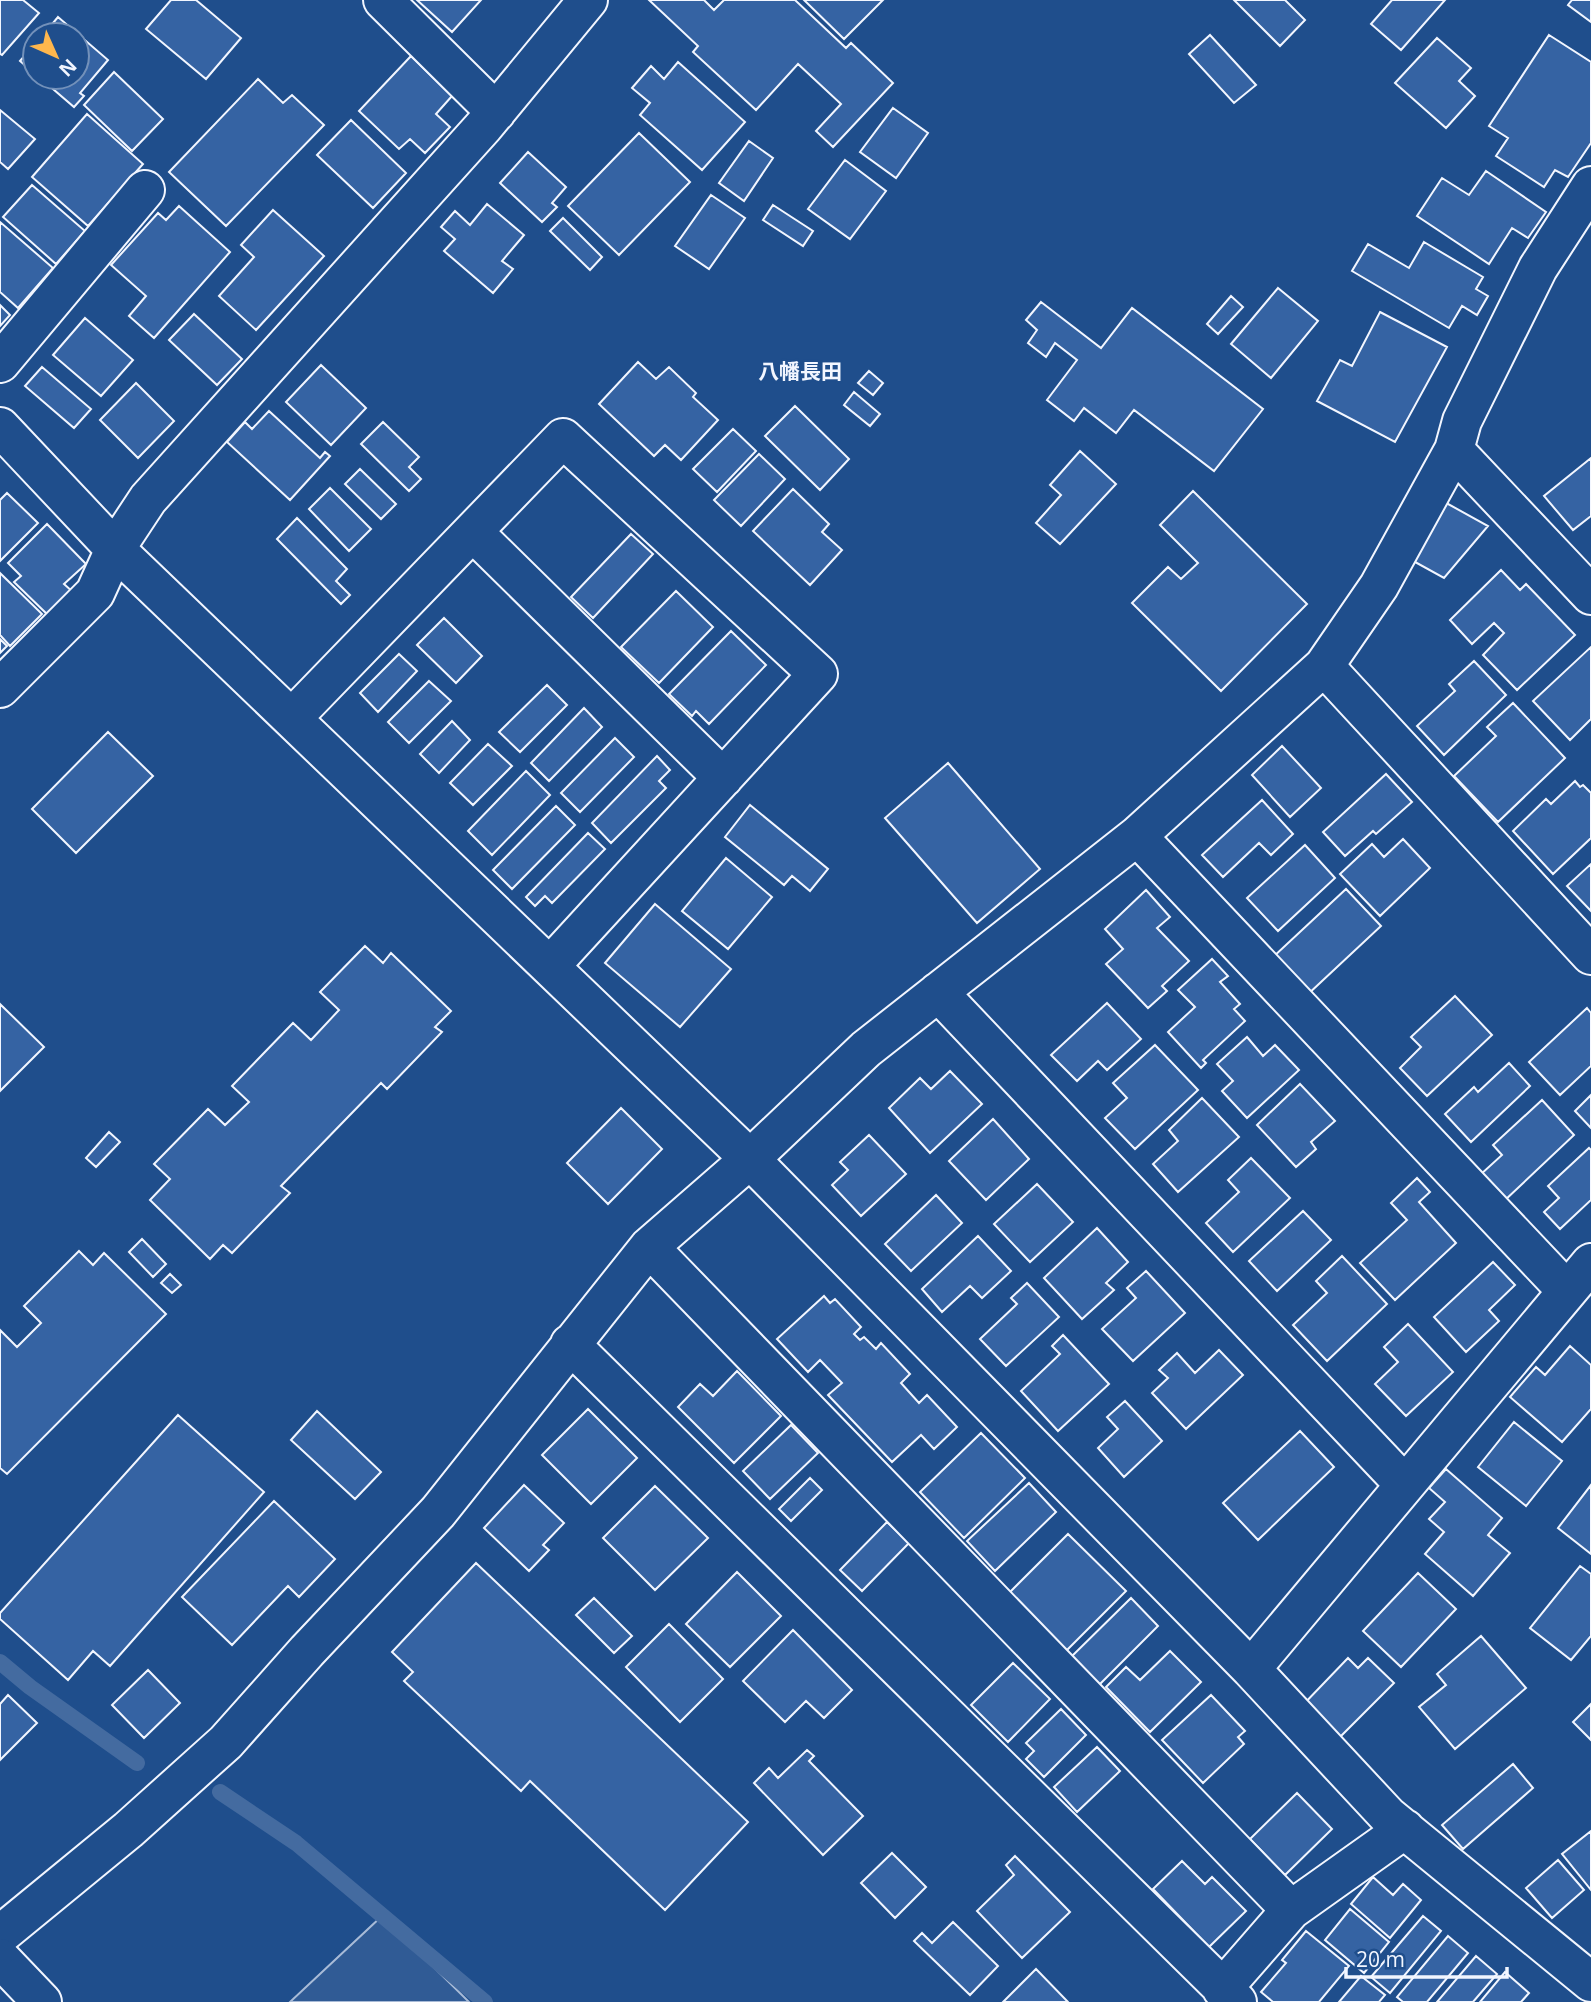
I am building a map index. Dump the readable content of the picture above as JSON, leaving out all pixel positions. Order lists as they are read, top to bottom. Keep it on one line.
{"districts":["八幡長田"],"scale_bar":"20 m","north":"bottom right"}
